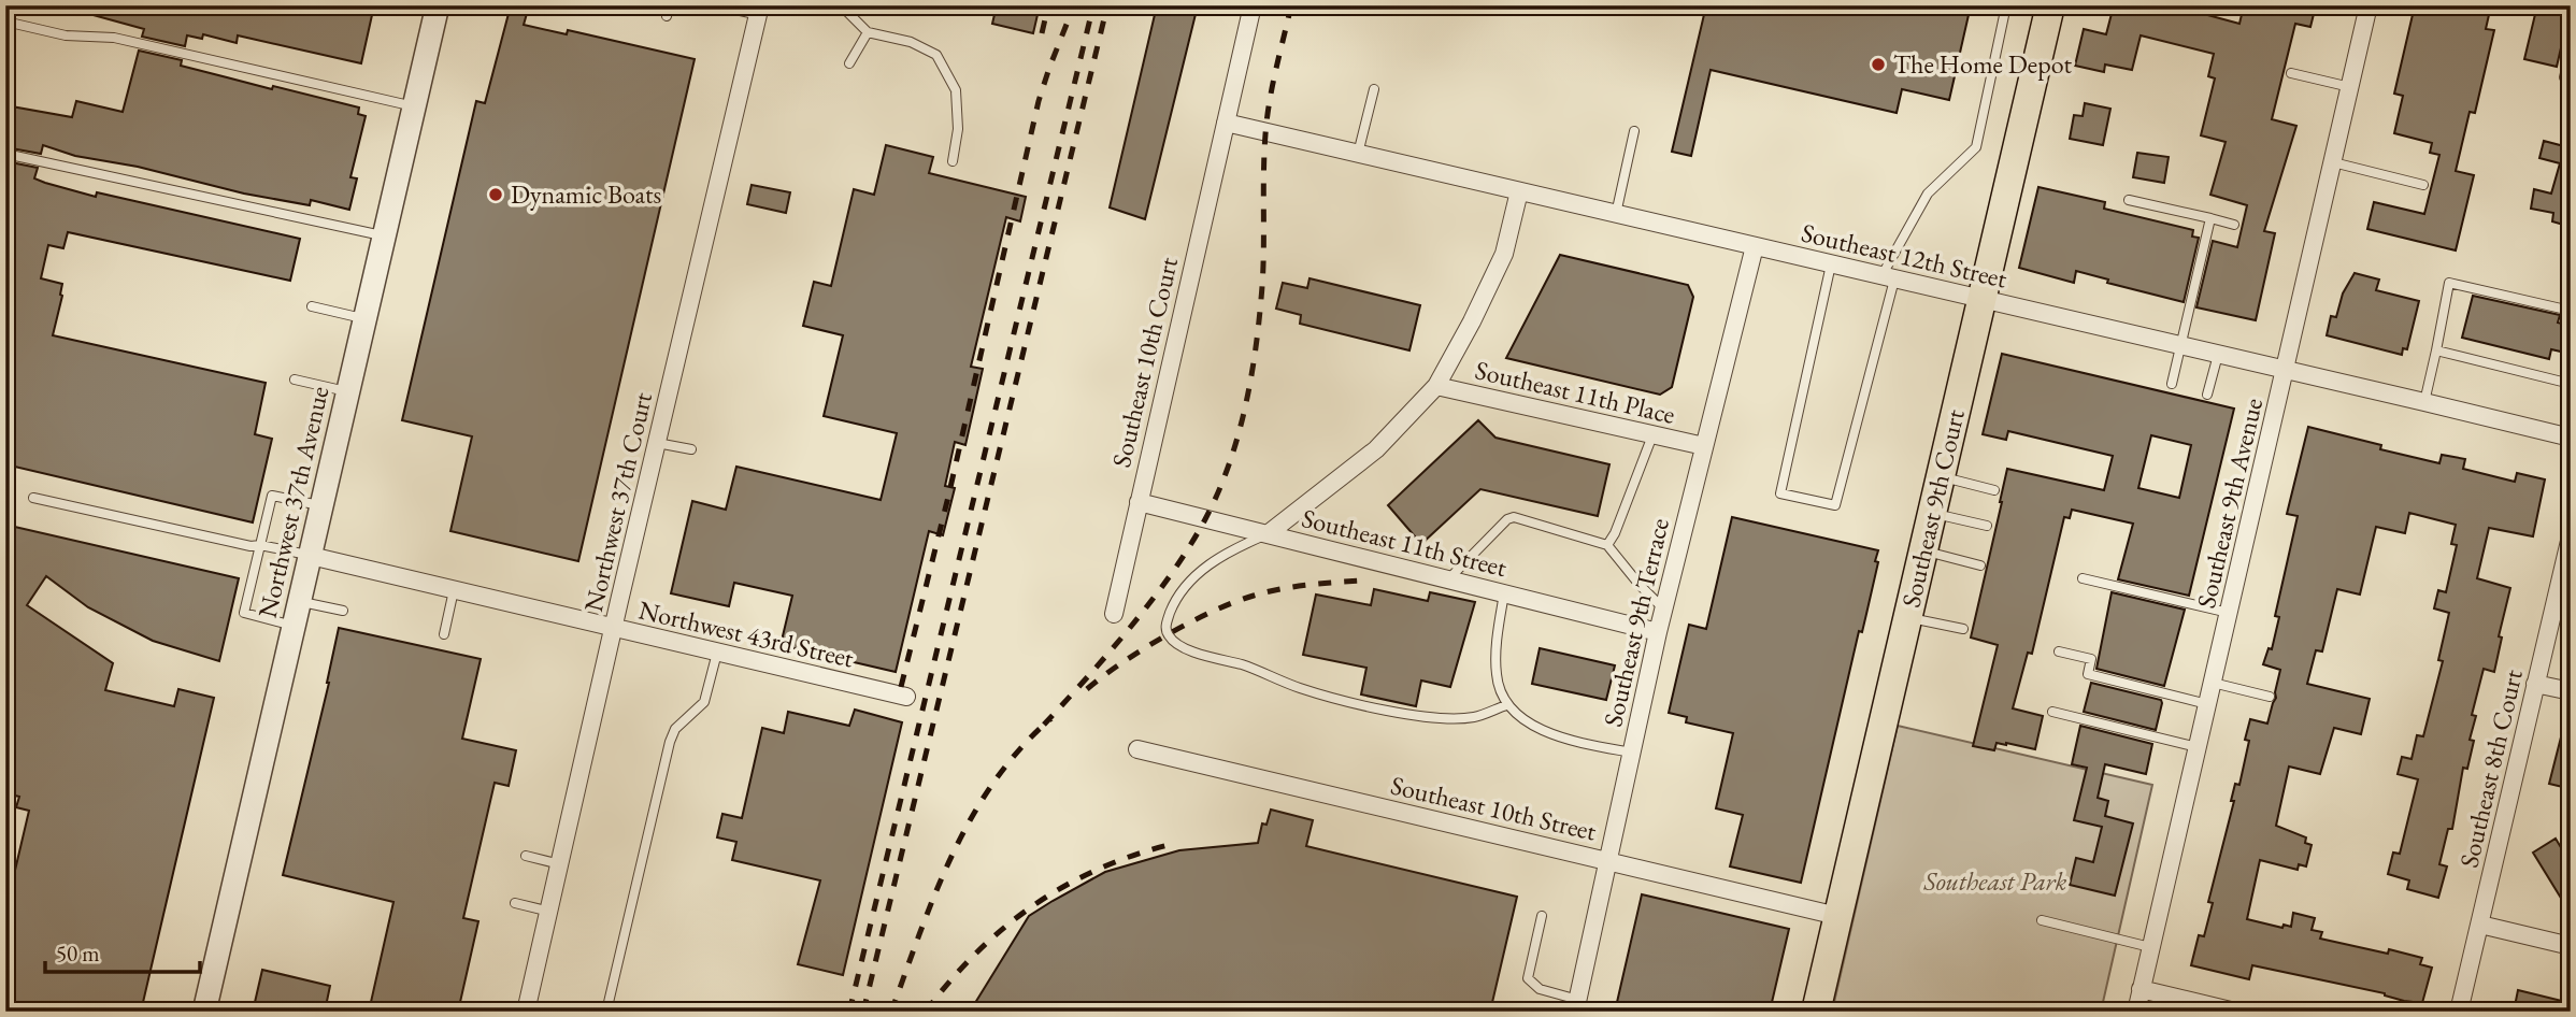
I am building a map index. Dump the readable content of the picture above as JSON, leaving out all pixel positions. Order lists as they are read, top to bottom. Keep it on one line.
{"streets":{"main road":["Southeast 9th Court"],"street":["Southeast 12th Street","Southeast 10th Court","Southeast 11th Place","Northwest 37th Avenue","Northwest 37th Court","Southeast 9th Avenue","Southeast 11th Street","Southeast 9th Terrace","Northwest 43rd Street","Southeast 8th Court","Southeast 10th Street"]},"crossings":[["Southeast 12th Street","Southeast 10th Court"],["Southeast 12th Street","Southeast 9th Avenue"],["Southeast 12th Street","Southeast 9th Court"],["Southeast 12th Street","Southeast 9th Terrace"],["Southeast 10th Court","Southeast 11th Street"],["Southeast 11th Place","Southeast 9th Terrace"],["Northwest 37th Avenue","Northwest 43rd Street"],["Northwest 37th Court","Northwest 43rd Street"],["Southeast 9th Court","Southeast 10th Street"],["Southeast 11th Street","Southeast 9th Terrace"],["Southeast 9th Terrace","Southeast 10th Street"]],"parks":["Southeast Park"],"places":["The Home Depot","Dynamic Boats"],"scale_bar":"50 m"}
